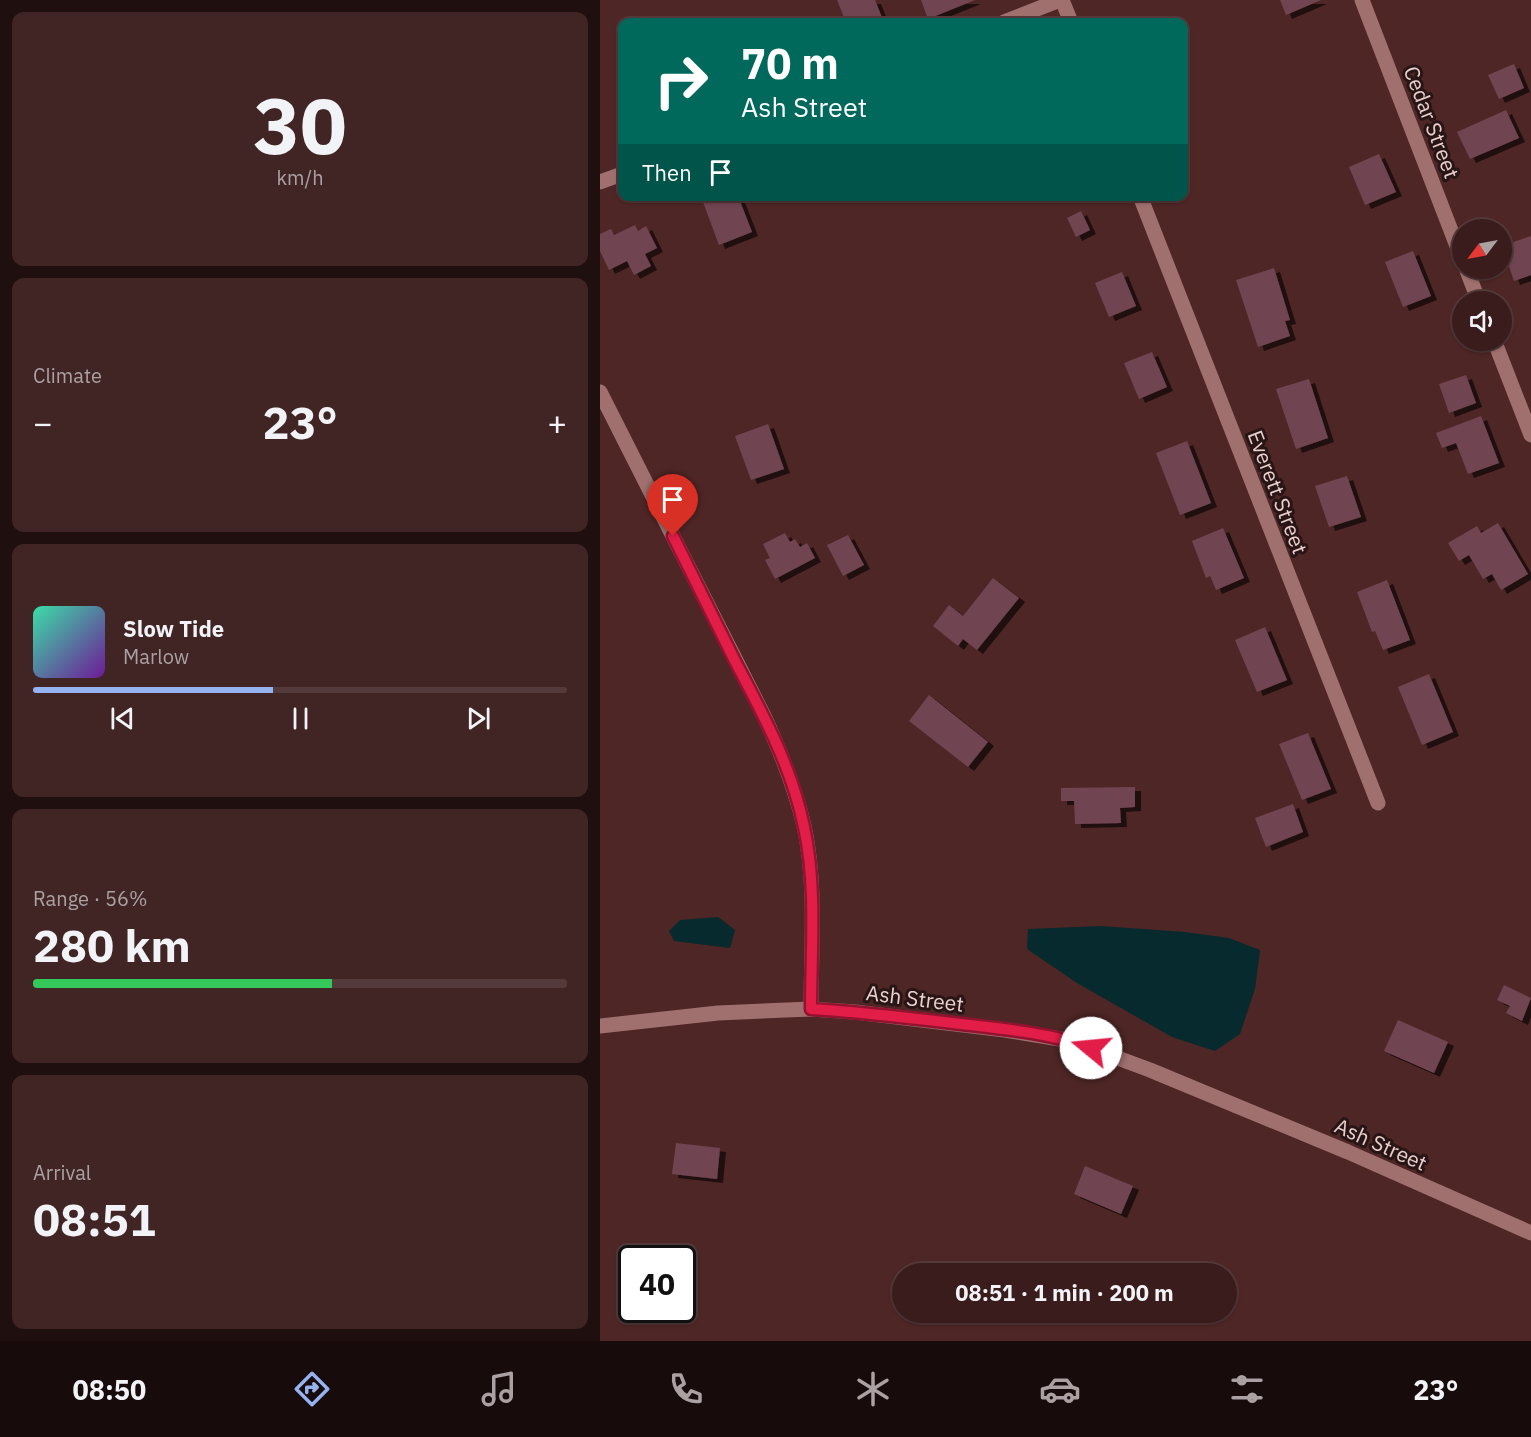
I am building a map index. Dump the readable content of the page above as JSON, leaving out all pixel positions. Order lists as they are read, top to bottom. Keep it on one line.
{"streets":{"street":["Cedar Street","Everett Street","Ash Street"]},"north":"bottom left","page":{"tile":[["30","km/h"],"Climate",["Range · 56%","280 km"],["Arrival","08:51"]],"turn":["70 m","Ash Street"],"then":"Then","heat":["−","23°","+"],"song":["Slow Tide","Marlow"],"limit":"40","trip":"08:51 · 1 min · 200 m","tabs":["08:50","23°"]}}
